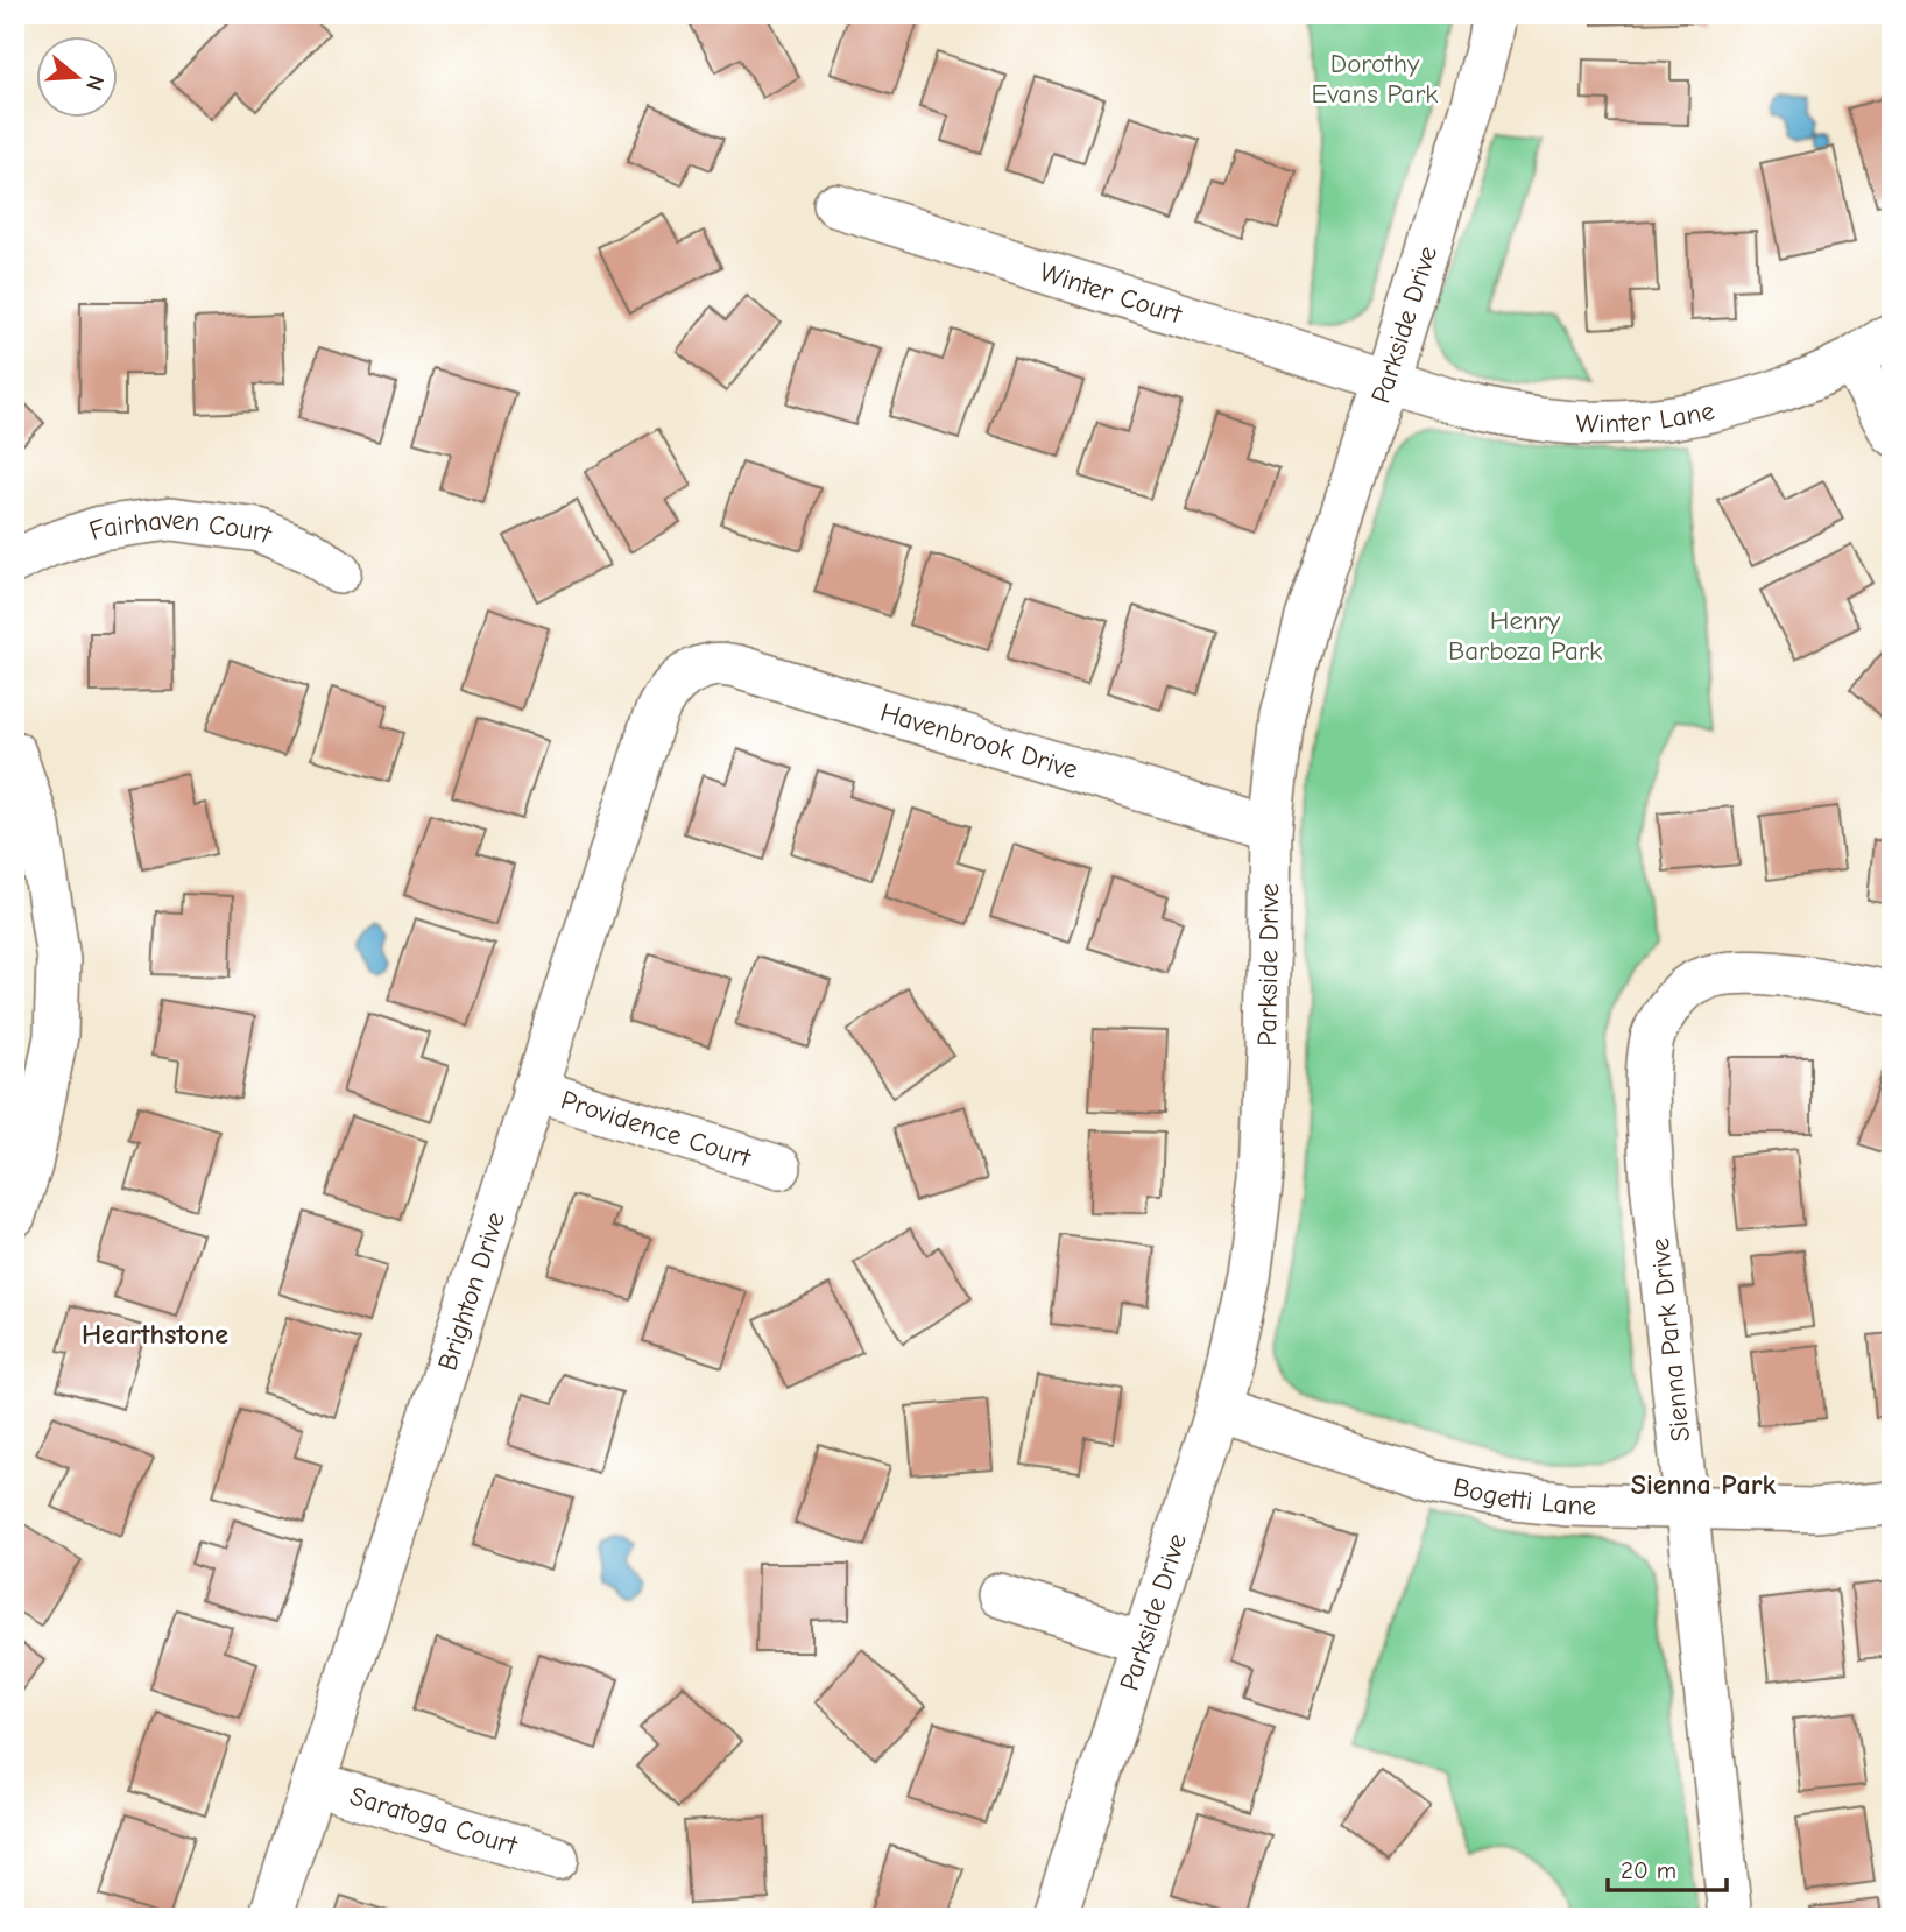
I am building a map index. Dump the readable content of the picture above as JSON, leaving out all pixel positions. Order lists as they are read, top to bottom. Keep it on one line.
{"streets":{"street":["Winter Court","Parkside Drive","Winter Lane","Fairhaven Court","Havenbrook Drive","Providence Court","Brighton Drive","Sienna Park Drive","Bogetti Lane","Saratoga Court"]},"crossings":[["Winter Court","Parkside Drive"],["Winter Court","Winter Lane"],["Parkside Drive","Winter Lane"],["Parkside Drive","Havenbrook Drive"],["Parkside Drive","Bogetti Lane"],["Havenbrook Drive","Brighton Drive"],["Providence Court","Brighton Drive"],["Brighton Drive","Saratoga Court"],["Sienna Park Drive","Bogetti Lane"]],"districts":["Hearthstone","Sienna Park"],"parks":["Dorothy Evans Park","Henry Barboza Park"],"scale_bar":"20 m","north":"right"}
